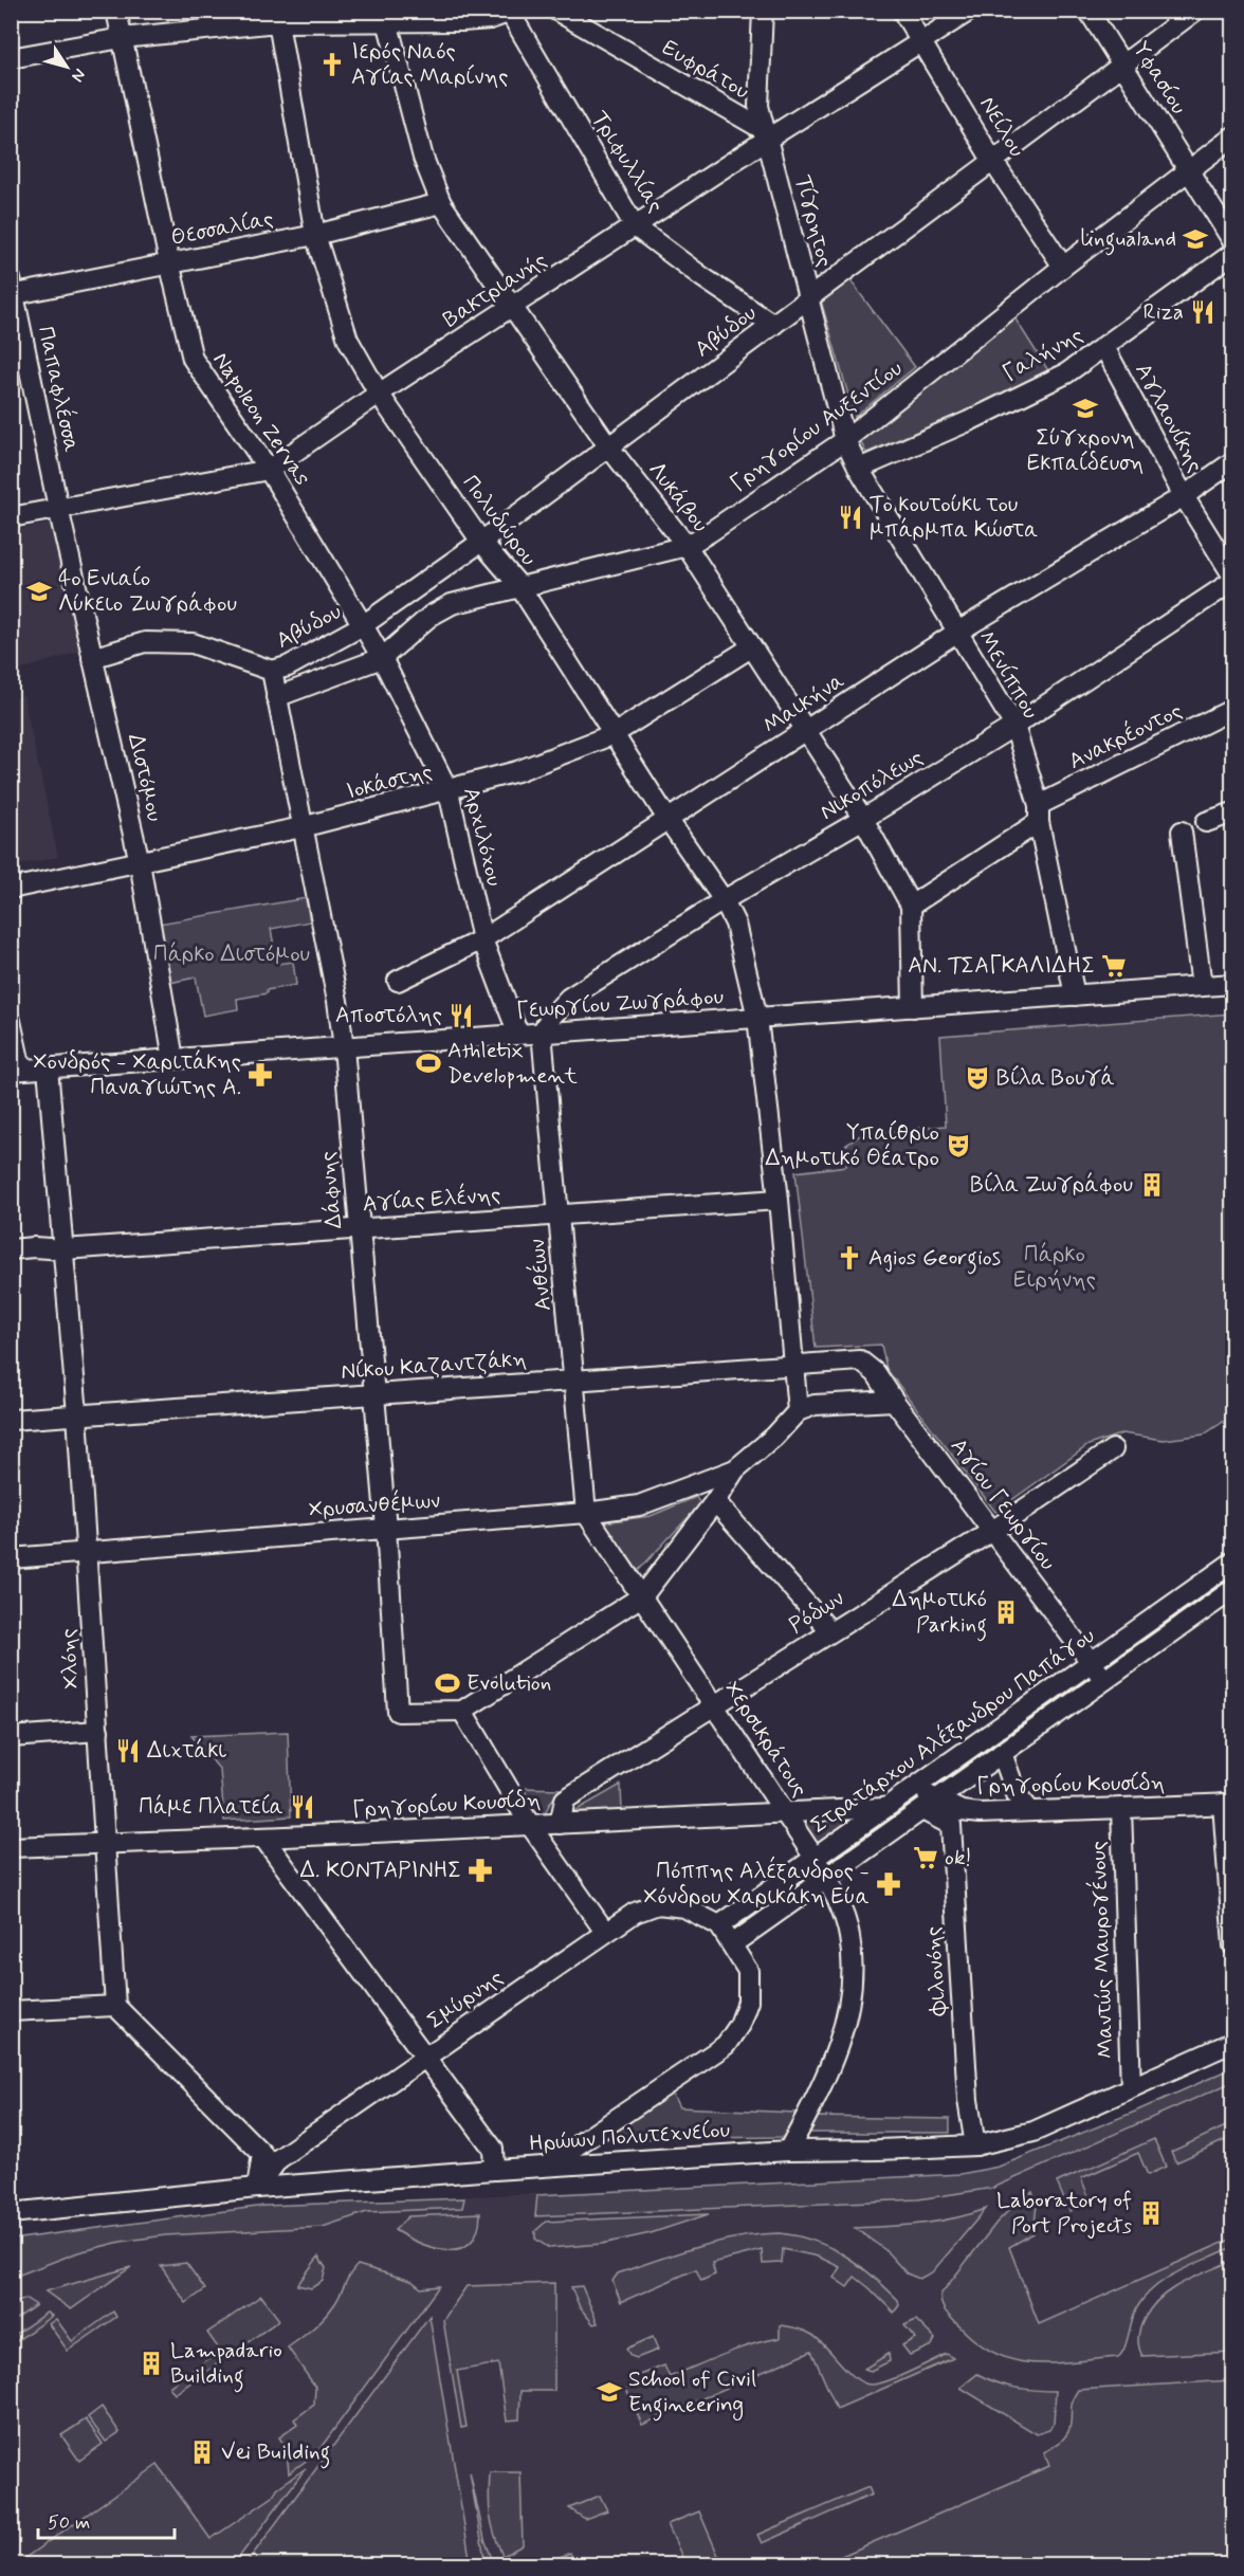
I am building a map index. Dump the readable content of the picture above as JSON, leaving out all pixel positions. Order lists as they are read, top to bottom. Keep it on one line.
{"streets":{"street":["Ευφράτου","Υφασίου","Νείλου","Τριφυλλίας","Τίγρητος","Θεσσαλίας","Βακτριανής","Αβύδου","Γαλήνης","Παπαφλέσσα","Αγλαονίκης","Napoleon Zervas","Γρηγορίου Αυξεντίου","Λυκάβου","Πολυδώρου","Μενίππου","Μαικήνα","Ανακρέοντος","Διστόμου","Ιοκάστης","Νικοπόλεως","Αρχιλόχου","Γεωργίου Ζωγράφου","Δάφνης","Αγίας Ελένης","Ανθέων","Νίκου Καζαντζάκη","Αγίου Γεωργίου","Χρυσανθέμων","Ρόδων","Χλόης","Στρατάρχου Αλέξανδρου Παπάγου","Χερσικράτους","Γρηγορίου Κουσίδη","Μαντώς Μαυρογένους","Φιλονόης","Σμύρνης","Ηρώων Πολυτεχνείου"]},"crossings":[["Ευφράτου","Τίγρητος"],["Ευφράτου","Βακτριανής"],["Υφασίου","Αβύδου"],["Υφασίου","Γρηγορίου Αυξεντίου"],["Νείλου","Βακτριανής"],["Νείλου","Αβύδου"],["Νείλου","Γρηγορίου Αυξεντίου"],["Τριφυλλίας","Βακτριανής"],["Τριφυλλίας","Αβύδου"],["Τίγρητος","Βακτριανής"],["Τίγρητος","Αβύδου"],["Τίγρητος","Γρηγορίου Αυξεντίου"],["Τίγρητος","Μενίππου"],["Θεσσαλίας","Παπαφλέσσα"],["Θεσσαλίας","Napoleon Zervas"],["Θεσσαλίας","Λυκάβου"],["Θεσσαλίας","Πολυδώρου"],["Βακτριανής","Παπαφλέσσα"],["Βακτριανής","Napoleon Zervas"],["Βακτριανής","Λυκάβου"],["Βακτριανής","Πολυδώρου"],["Βακτριανής","Διστόμου"],["Αβύδου","Napoleon Zervas"],["Αβύδου","Λυκάβου"],["Αβύδου","Πολυδώρου"],["Αβύδου","Δάφνης"],["Γαλήνης","Αγλαονίκης"],["Γαλήνης","Μενίππου"],["Παπαφλέσσα","Διστόμου"],["Αγλαονίκης","Μαικήνα"],["Napoleon Zervas","Γρηγορίου Αυξεντίου"],["Napoleon Zervas","Αρχιλόχου"],["Γρηγορίου Αυξεντίου","Λυκάβου"],["Γρηγορίου Αυξεντίου","Πολυδώρου"],["Γρηγορίου Αυξεντίου","Μενίππου"],["Γρηγορίου Αυξεντίου","Αρχιλόχου"],["Λυκάβου","Μαικήνα"],["Λυκάβου","Ανακρέοντος"],["Λυκάβου","Ιοκάστης"],["Λυκάβου","Νικοπόλεως"],["Λυκάβου","Γεωργίου Ζωγράφου"],["Πολυδώρου","Μαικήνα"],["Πολυδώρου","Ιοκάστης"],["Πολυδώρου","Νικοπόλεως"],["Πολυδώρου","Γεωργίου Ζωγράφου"],["Μενίππου","Μαικήνα"],["Μενίππου","Ανακρέοντος"],["Μενίππου","Νικοπόλεως"],["Μενίππου","Γεωργίου Ζωγράφου"],["Μαικήνα","Αρχιλόχου"],["Διστόμου","Ιοκάστης"],["Διστόμου","Γεωργίου Ζωγράφου"],["Ιοκάστης","Αρχιλόχου"],["Ιοκάστης","Δάφνης"],["Νικοπόλεως","Γεωργίου Ζωγράφου"],["Νικοπόλεως","Ανθέων"],["Αρχιλόχου","Γεωργίου Ζωγράφου"],["Γεωργίου Ζωγράφου","Δάφνης"],["Γεωργίου Ζωγράφου","Ανθέων"],["Γεωργίου Ζωγράφου","Χλόης"],["Δάφνης","Αγίας Ελένης"],["Δάφνης","Νίκου Καζαντζάκη"],["Δάφνης","Χρυσανθέμων"],["Αγίας Ελένης","Ανθέων"],["Αγίας Ελένης","Χλόης"],["Ανθέων","Νίκου Καζαντζάκη"],["Ανθέων","Χρυσανθέμων"],["Ανθέων","Χερσικράτους"],["Νίκου Καζαντζάκη","Αγίου Γεωργίου"],["Νίκου Καζαντζάκη","Χλόης"],["Αγίου Γεωργίου","Ρόδων"],["Αγίου Γεωργίου","Στρατάρχου Αλέξανδρου Παπάγου"],["Χρυσανθέμων","Χλόης"],["Χρυσανθέμων","Χερσικράτους"],["Ρόδων","Χερσικράτους"],["Ρόδων","Γρηγορίου Κουσίδη"],["Χλόης","Γρηγορίου Κουσίδη"],["Στρατάρχου Αλέξανδρου Παπάγου","Χερσικράτους"],["Στρατάρχου Αλέξανδρου Παπάγου","Γρηγορίου Κουσίδη"],["Στρατάρχου Αλέξανδρου Παπάγου","Φιλονόης"],["Στρατάρχου Αλέξανδρου Παπάγου","Σμύρνης"],["Χερσικράτους","Γρηγορίου Κουσίδη"],["Χερσικράτους","Ηρώων Πολυτεχνείου"],["Γρηγορίου Κουσίδη","Μαντώς Μαυρογένους"],["Γρηγορίου Κουσίδη","Φιλονόης"],["Μαντώς Μαυρογένους","Ηρώων Πολυτεχνείου"],["Φιλονόης","Ηρώων Πολυτεχνείου"],["Σμύρνης","Ηρώων Πολυτεχνείου"]],"parks":["Πάρκο Διστόμου","Πάρκο Ειρήνης"],"places":{"church":["Ιερός Ναός Αγίας Μαρίνης","Agios Georgios"],"school or university":["lingualand","Σύγχρονη Εκπαίδευση","4ο Ενιαίο Λύκειο Ζωγράφου","School of Civil Engineering"],"restaurant":["Riza","Το κουτούκι του μπάρμπα Κώστα","Αποστόλης","Διχτάκι","Πάμε Πλατεία"],"supermarket":["ΑΝ. ΤΣΑΓΚΑΛΙΔΗΣ","ok!"],"sports":["Athletix Development","Evolution"],"pharmacy":["Χονδρός - Χαριτάκης Παναγιώτης Α.","Δ. ΚΟΝΤΑΡΙΝΗΣ","Πόππης Αλέξανδρος - Χόνδρου Χαρικάκη Εύα"],"theatre":["Βίλα Βουγά","Υπαίθριο Δημοτικό Θέατρο"],"building":["Βίλα Ζωγράφου","Δημοτικό Parking","Laboratory of Port Projects","Lampadario Building","Vei Building"]},"scale_bar":"50 m","north":"bottom right"}
